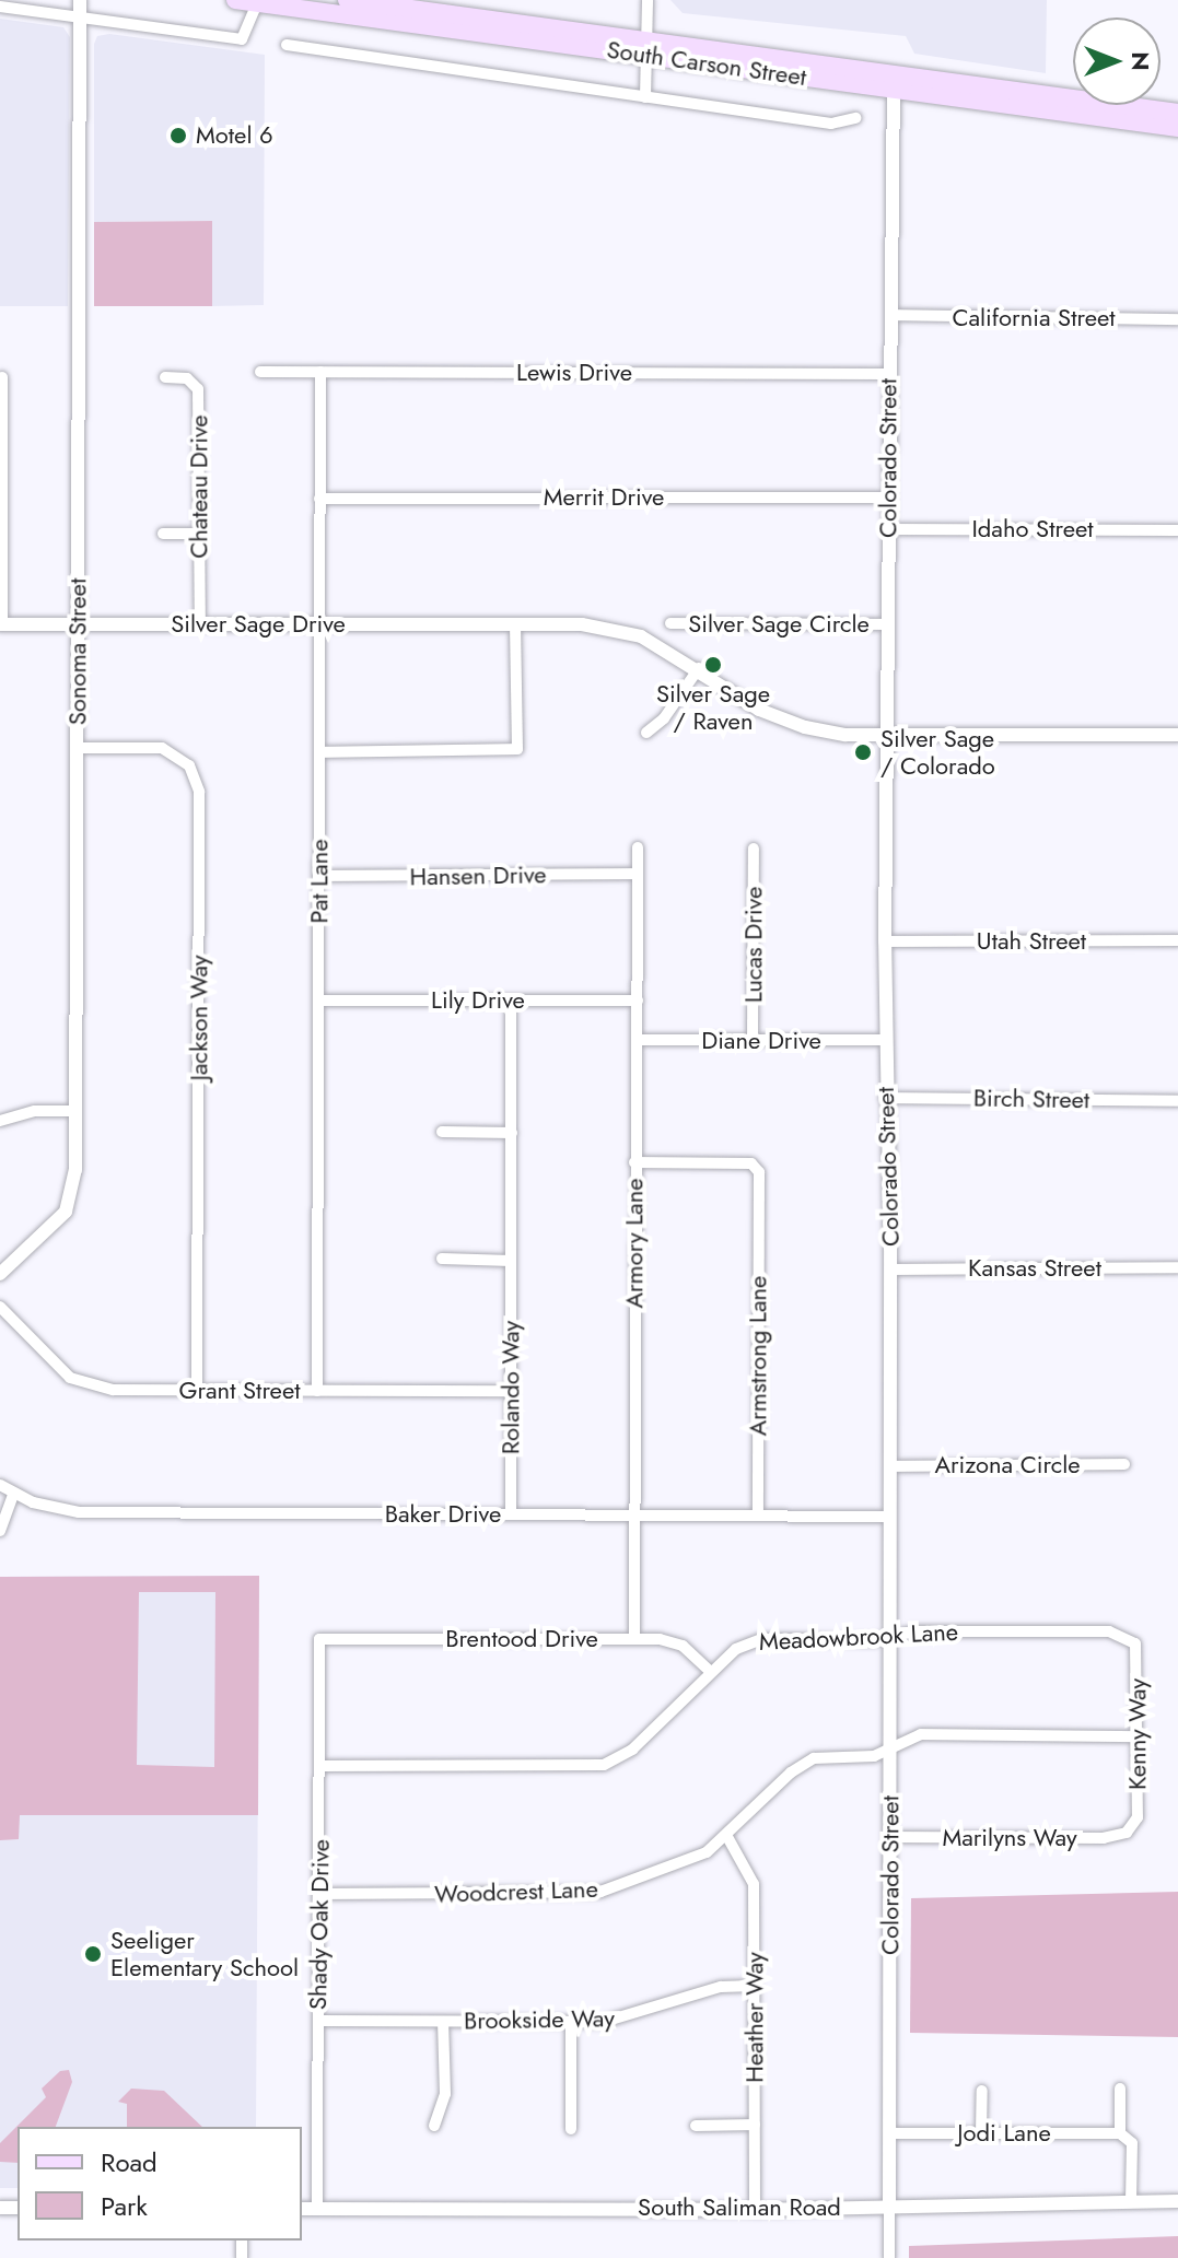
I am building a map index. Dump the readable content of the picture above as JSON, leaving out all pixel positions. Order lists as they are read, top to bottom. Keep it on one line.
{"streets":{"main road":["South Carson Street"],"street":["California Street","Lewis Drive","Colorado Street","Chateau Drive","Merrit Drive","Idaho Street","Silver Sage Drive","Silver Sage Circle","Sonoma Street","Hansen Drive","Pat Lane","Utah Street","Lucas Drive","Lily Drive","Jackson Way","Diane Drive","Birch Street","Armory Lane","Kansas Street","Armstrong Lane","Rolando Way","Grant Street","Arizona Circle","Baker Drive","Meadowbrook Lane","Brentood Drive","Kenny Way","Marilyns Way","Woodcrest Lane","Shady Oak Drive","Heather Way","Brookside Way","Jodi Lane","South Saliman Road"]},"crossings":[["South Carson Street","Colorado Street"],["California Street","Colorado Street"],["Lewis Drive","Colorado Street"],["Lewis Drive","Pat Lane"],["Colorado Street","Merrit Drive"],["Colorado Street","Idaho Street"],["Colorado Street","Silver Sage Circle"],["Colorado Street","Utah Street"],["Colorado Street","Diane Drive"],["Colorado Street","Birch Street"],["Colorado Street","Kansas Street"],["Colorado Street","Arizona Circle"],["Colorado Street","Baker Drive"],["Colorado Street","Meadowbrook Lane"],["Colorado Street","Marilyns Way"],["Colorado Street","Woodcrest Lane"],["Colorado Street","Jodi Lane"],["Colorado Street","South Saliman Road"],["Chateau Drive","Silver Sage Drive"],["Merrit Drive","Pat Lane"],["Silver Sage Drive","Sonoma Street"],["Silver Sage Drive","Pat Lane"],["Sonoma Street","Jackson Way"],["Hansen Drive","Pat Lane"],["Hansen Drive","Armory Lane"],["Pat Lane","Lily Drive"],["Pat Lane","Grant Street"],["Lucas Drive","Diane Drive"],["Lily Drive","Armory Lane"],["Lily Drive","Rolando Way"],["Jackson Way","Grant Street"],["Diane Drive","Armory Lane"],["Armory Lane","Armstrong Lane"],["Armory Lane","Baker Drive"],["Armory Lane","Brentood Drive"],["Armstrong Lane","Baker Drive"],["Rolando Way","Grant Street"],["Rolando Way","Baker Drive"],["Meadowbrook Lane","Brentood Drive"],["Meadowbrook Lane","Kenny Way"],["Meadowbrook Lane","Shady Oak Drive"],["Brentood Drive","Shady Oak Drive"],["Kenny Way","Marilyns Way"],["Kenny Way","Woodcrest Lane"],["Woodcrest Lane","Shady Oak Drive"],["Woodcrest Lane","Heather Way"],["Shady Oak Drive","Brookside Way"],["Shady Oak Drive","South Saliman Road"],["Heather Way","Brookside Way"],["Heather Way","South Saliman Road"]],"places":["Motel 6","Silver Sage / Raven","Silver Sage / Colorado","Seeliger Elementary School"],"legend":["Road","Park"],"north":"right"}
